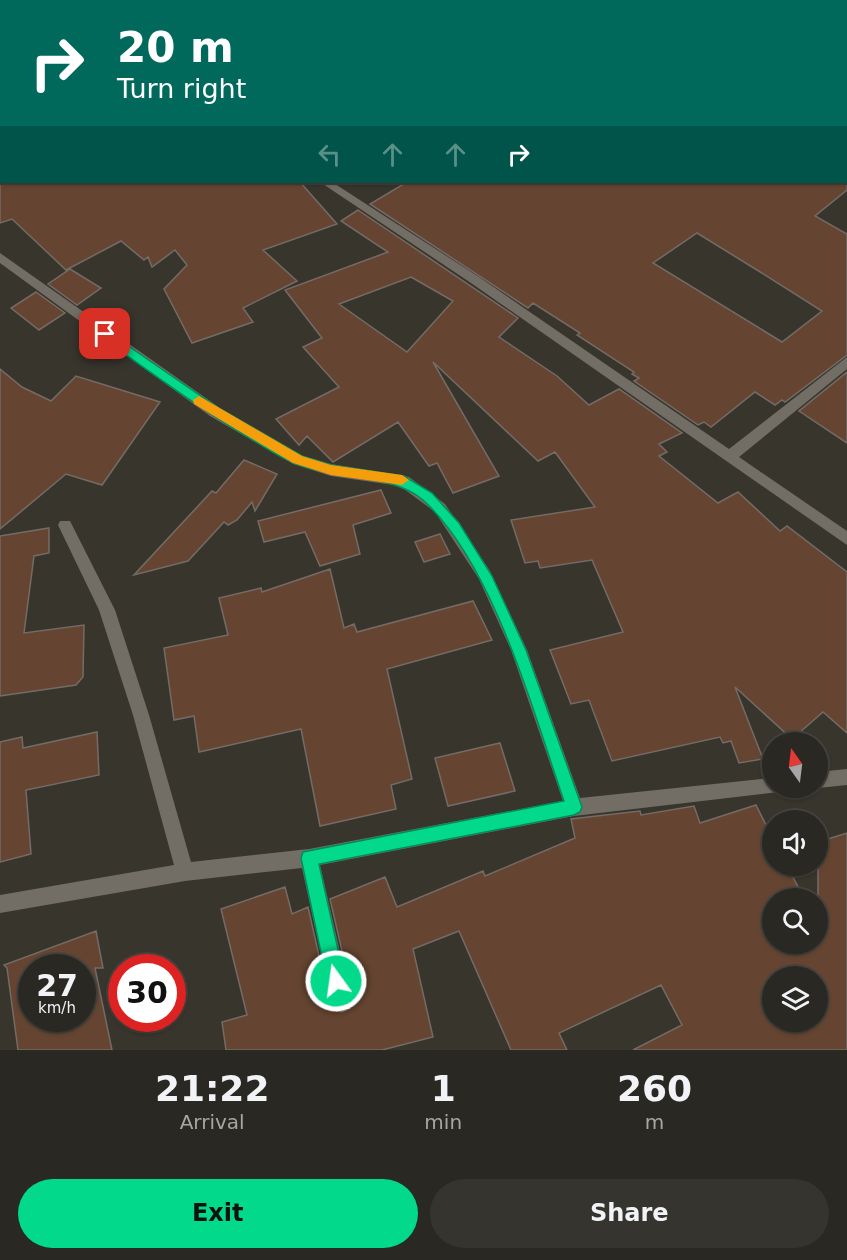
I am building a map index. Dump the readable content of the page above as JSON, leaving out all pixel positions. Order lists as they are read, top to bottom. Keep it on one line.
{"north":"top","page":{"turn":["20 m","Turn right"],"speed":"27 km/h","limit":"30","eta":["21:22","Arrival","1","min","260","m"],"buttons":["Exit","Share"]}}
